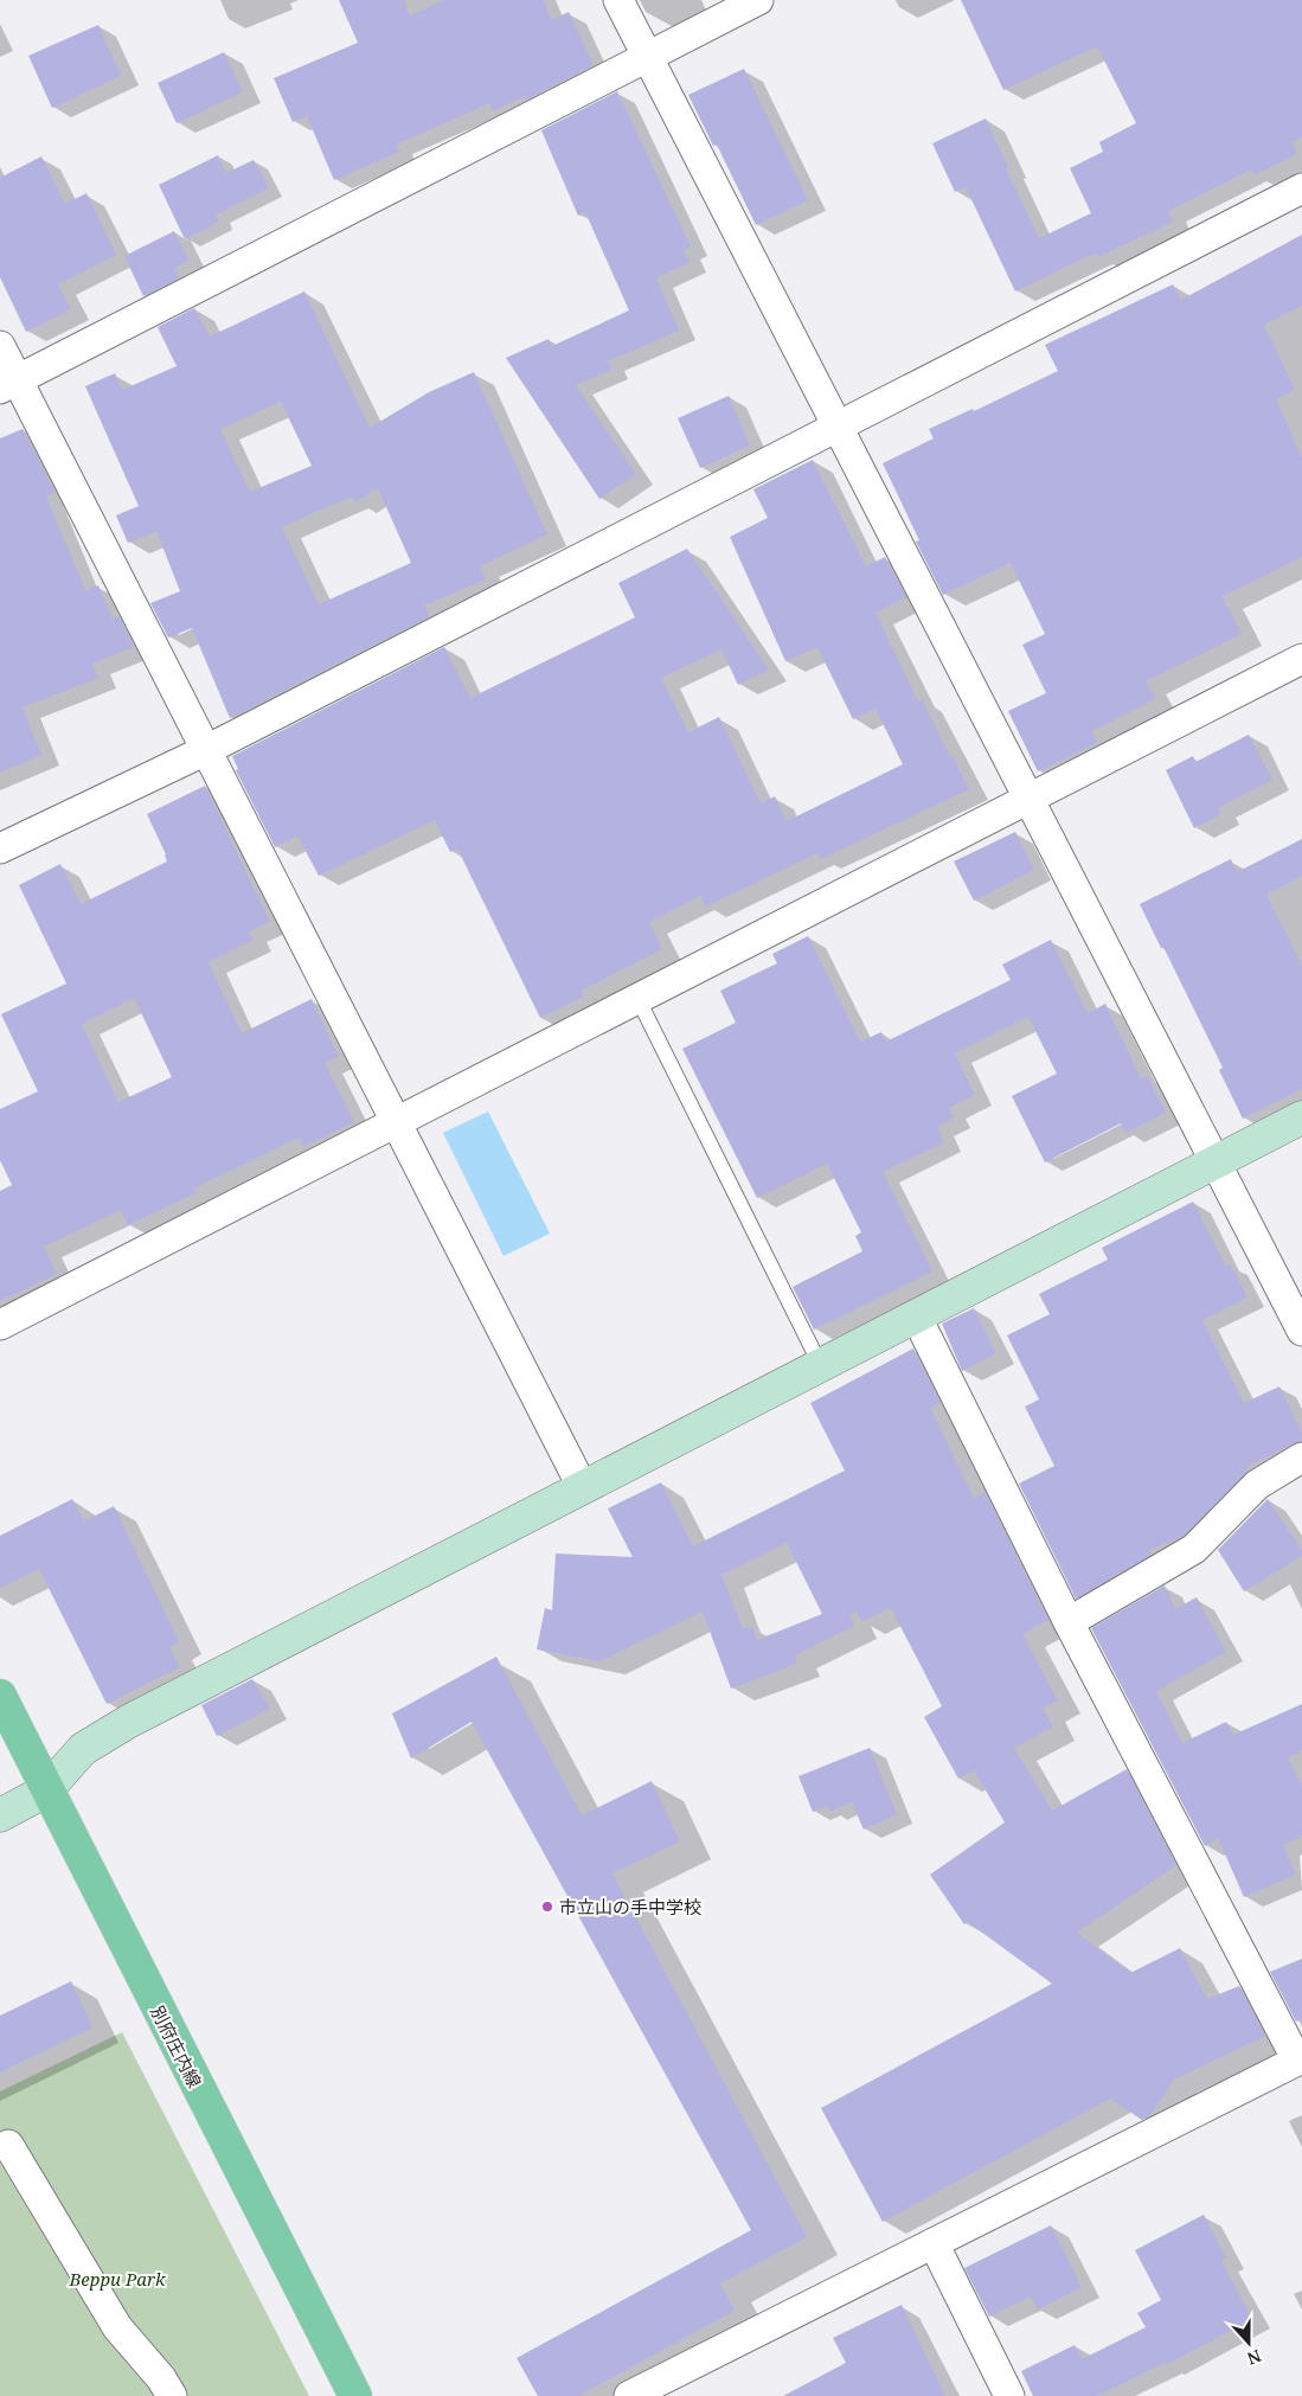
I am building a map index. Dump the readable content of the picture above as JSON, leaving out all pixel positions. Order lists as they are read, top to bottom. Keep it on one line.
{"streets":{"main road":["別府庄内線"]},"parks":["Beppu Park"],"places":["市立山の手中学校"],"north":"bottom"}
